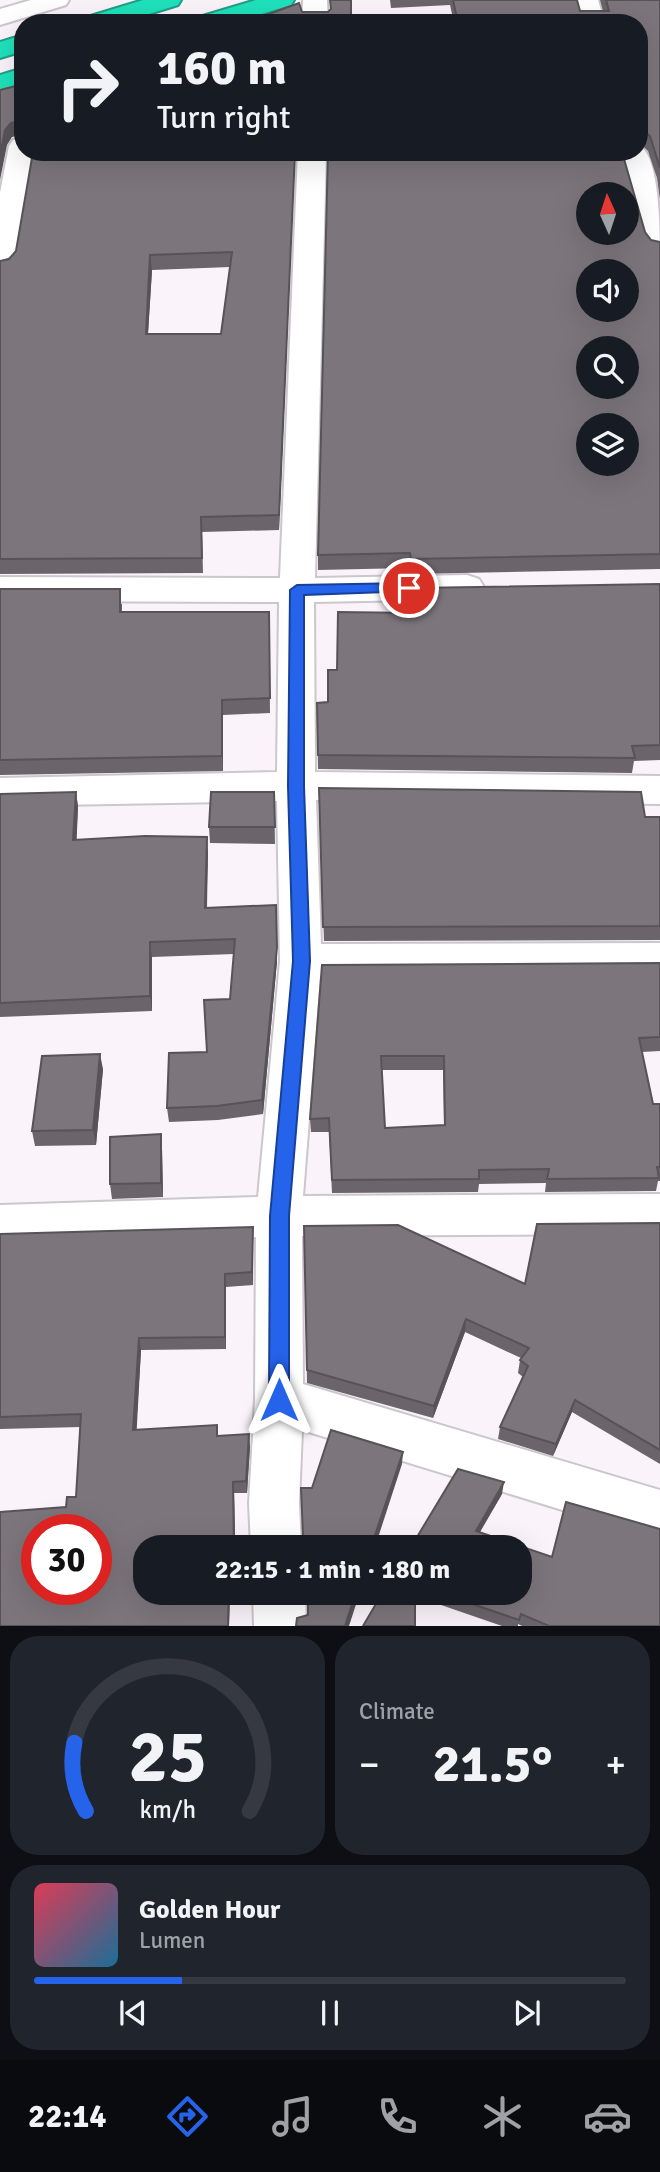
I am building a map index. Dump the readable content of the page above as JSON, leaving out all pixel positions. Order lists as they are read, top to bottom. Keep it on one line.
{"north":"top","page":{"turn":["160 m","Turn right"],"limit":"30","trip":"22:15 · 1 min · 180 m","tile":"Climate","heat":["−","21.5°","+"],"song":["Golden Hour","Lumen"],"tabs":"22:14","gauge":["25","km/h"]}}
